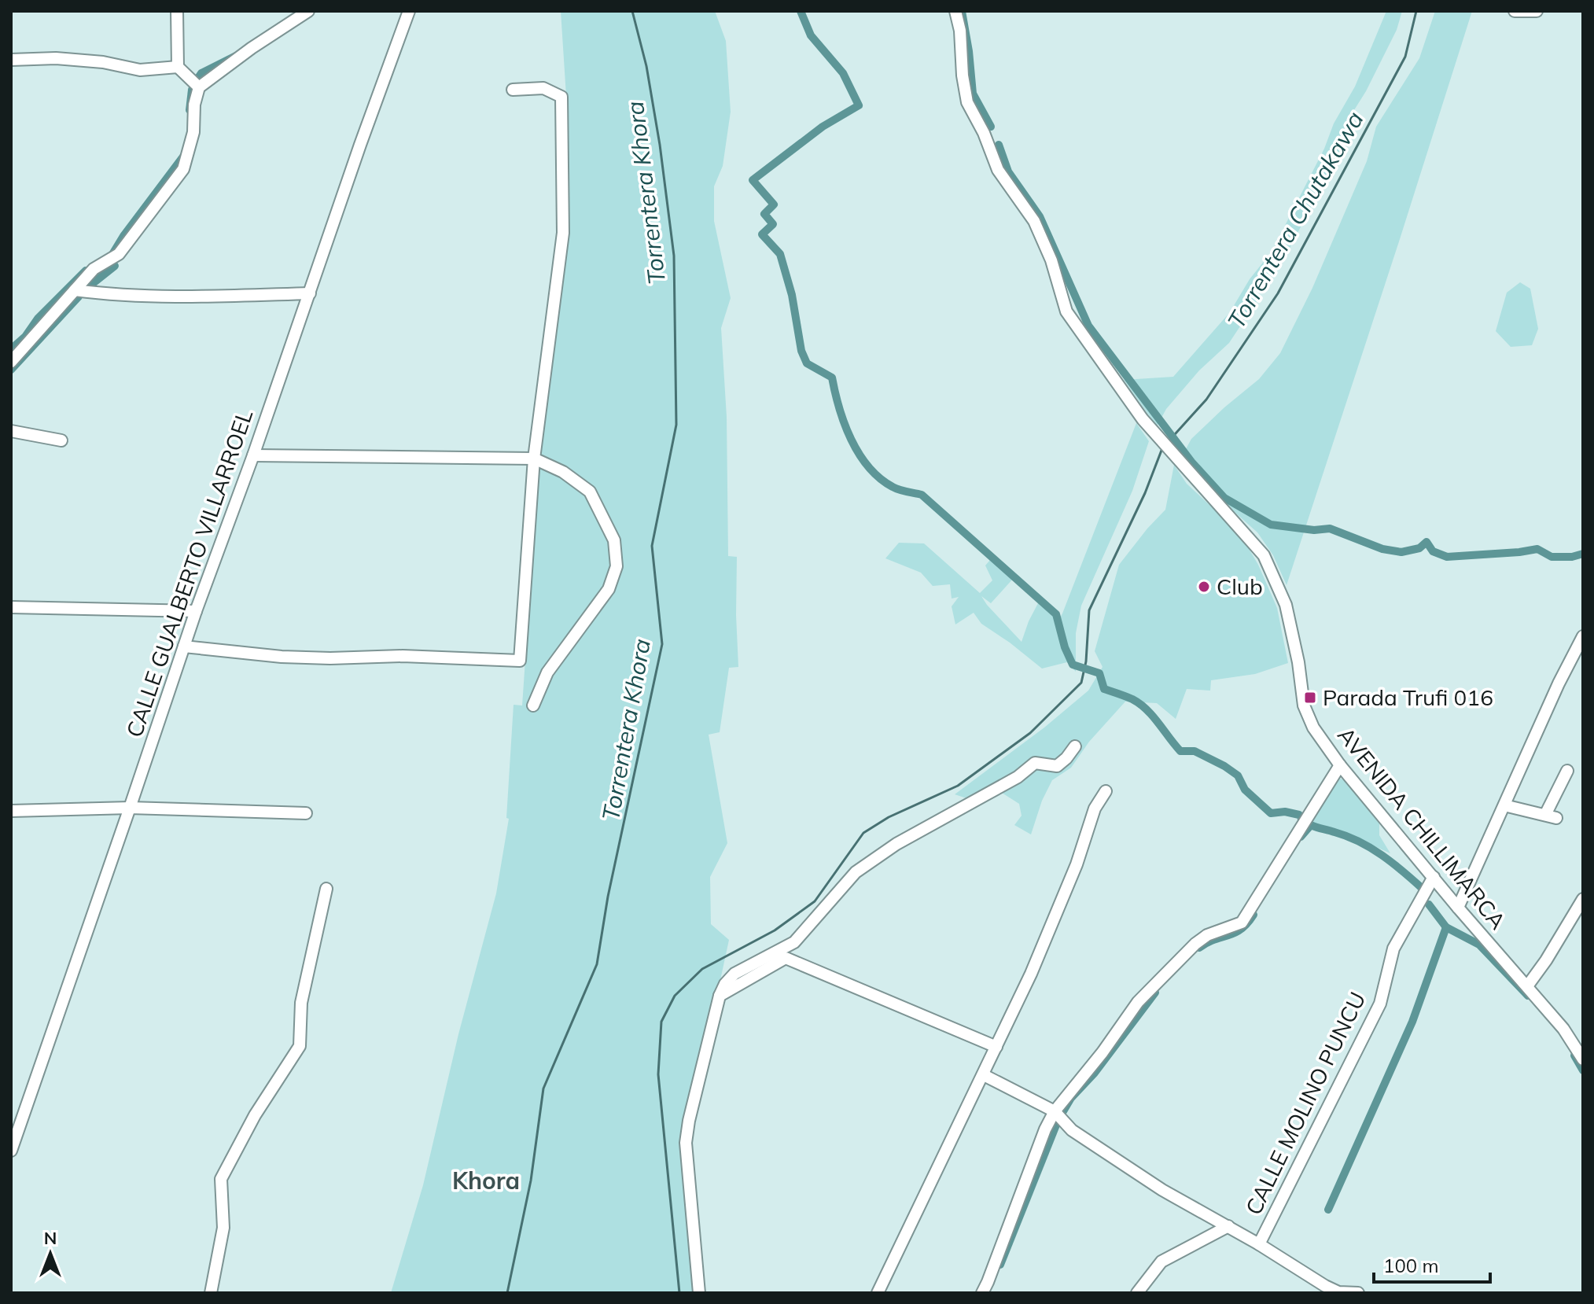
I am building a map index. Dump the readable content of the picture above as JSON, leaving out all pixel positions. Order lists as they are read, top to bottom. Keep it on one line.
{"streets":{"street":["CALLE GUALBERTO VILLARROEL","AVENIDA CHILLIMARCA","CALLE MOLINO PUNCU"]},"crossings":[["AVENIDA CHILLIMARCA","CALLE MOLINO PUNCU"]],"districts":["Khora"],"water":["Torrentera Khora","Torrentera Chutakawa"],"places":{"other":["Club"],"transit":["Parada Trufi 016"]},"scale_bar":"100 m","north":"top"}
